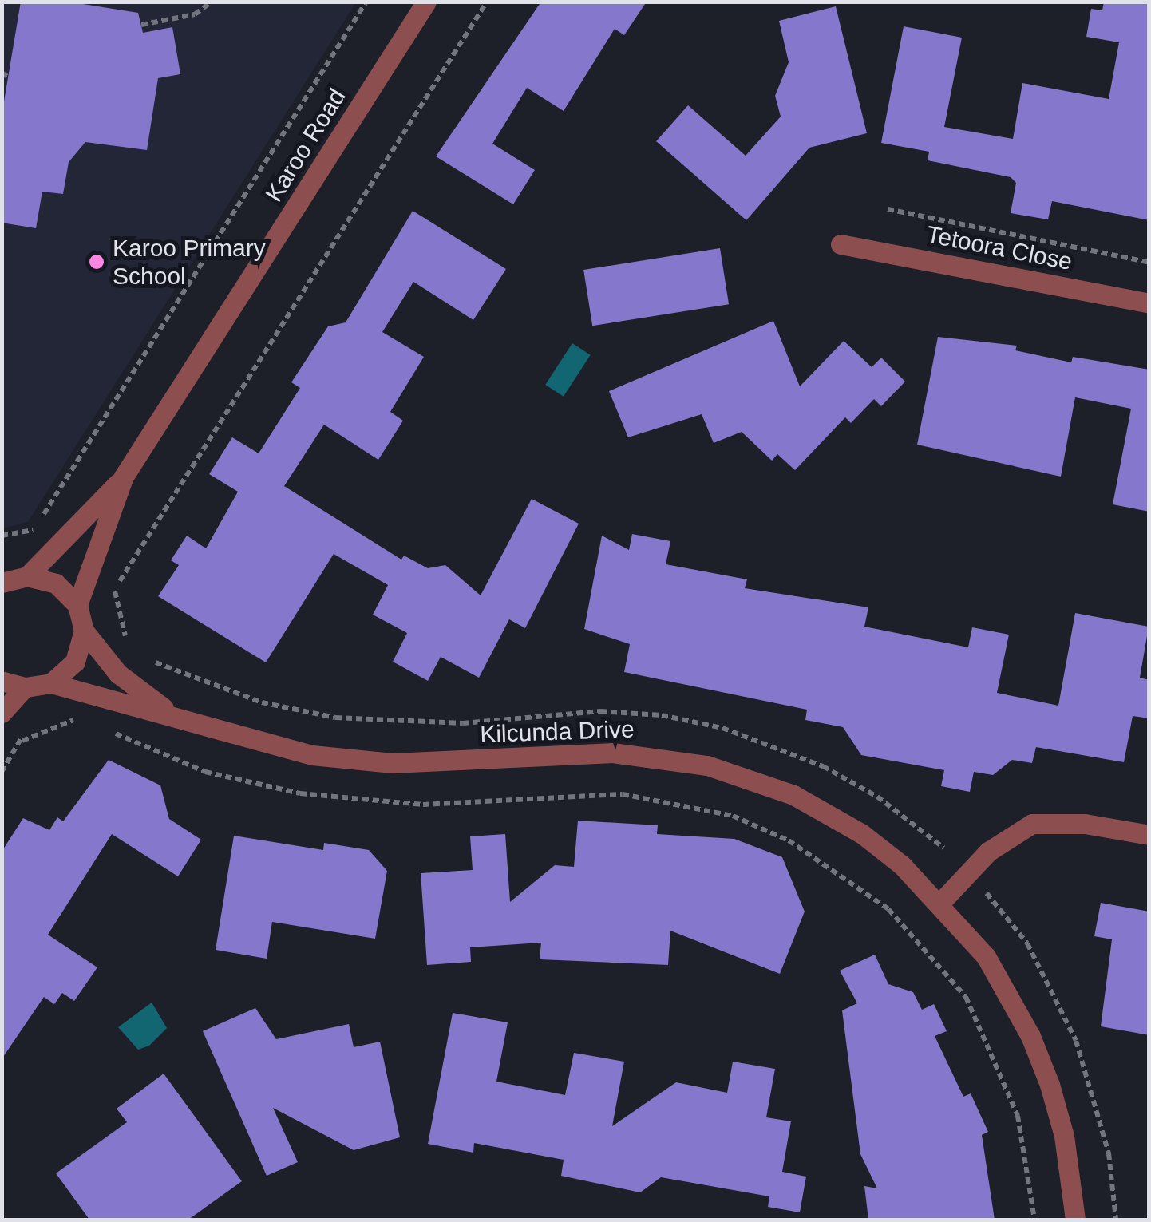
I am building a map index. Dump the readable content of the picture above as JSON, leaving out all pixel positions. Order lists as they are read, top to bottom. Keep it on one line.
{"streets":{"street":["Karoo Road","Tetoora Close","Kilcunda Drive"]},"places":["Karoo Primary School"]}
